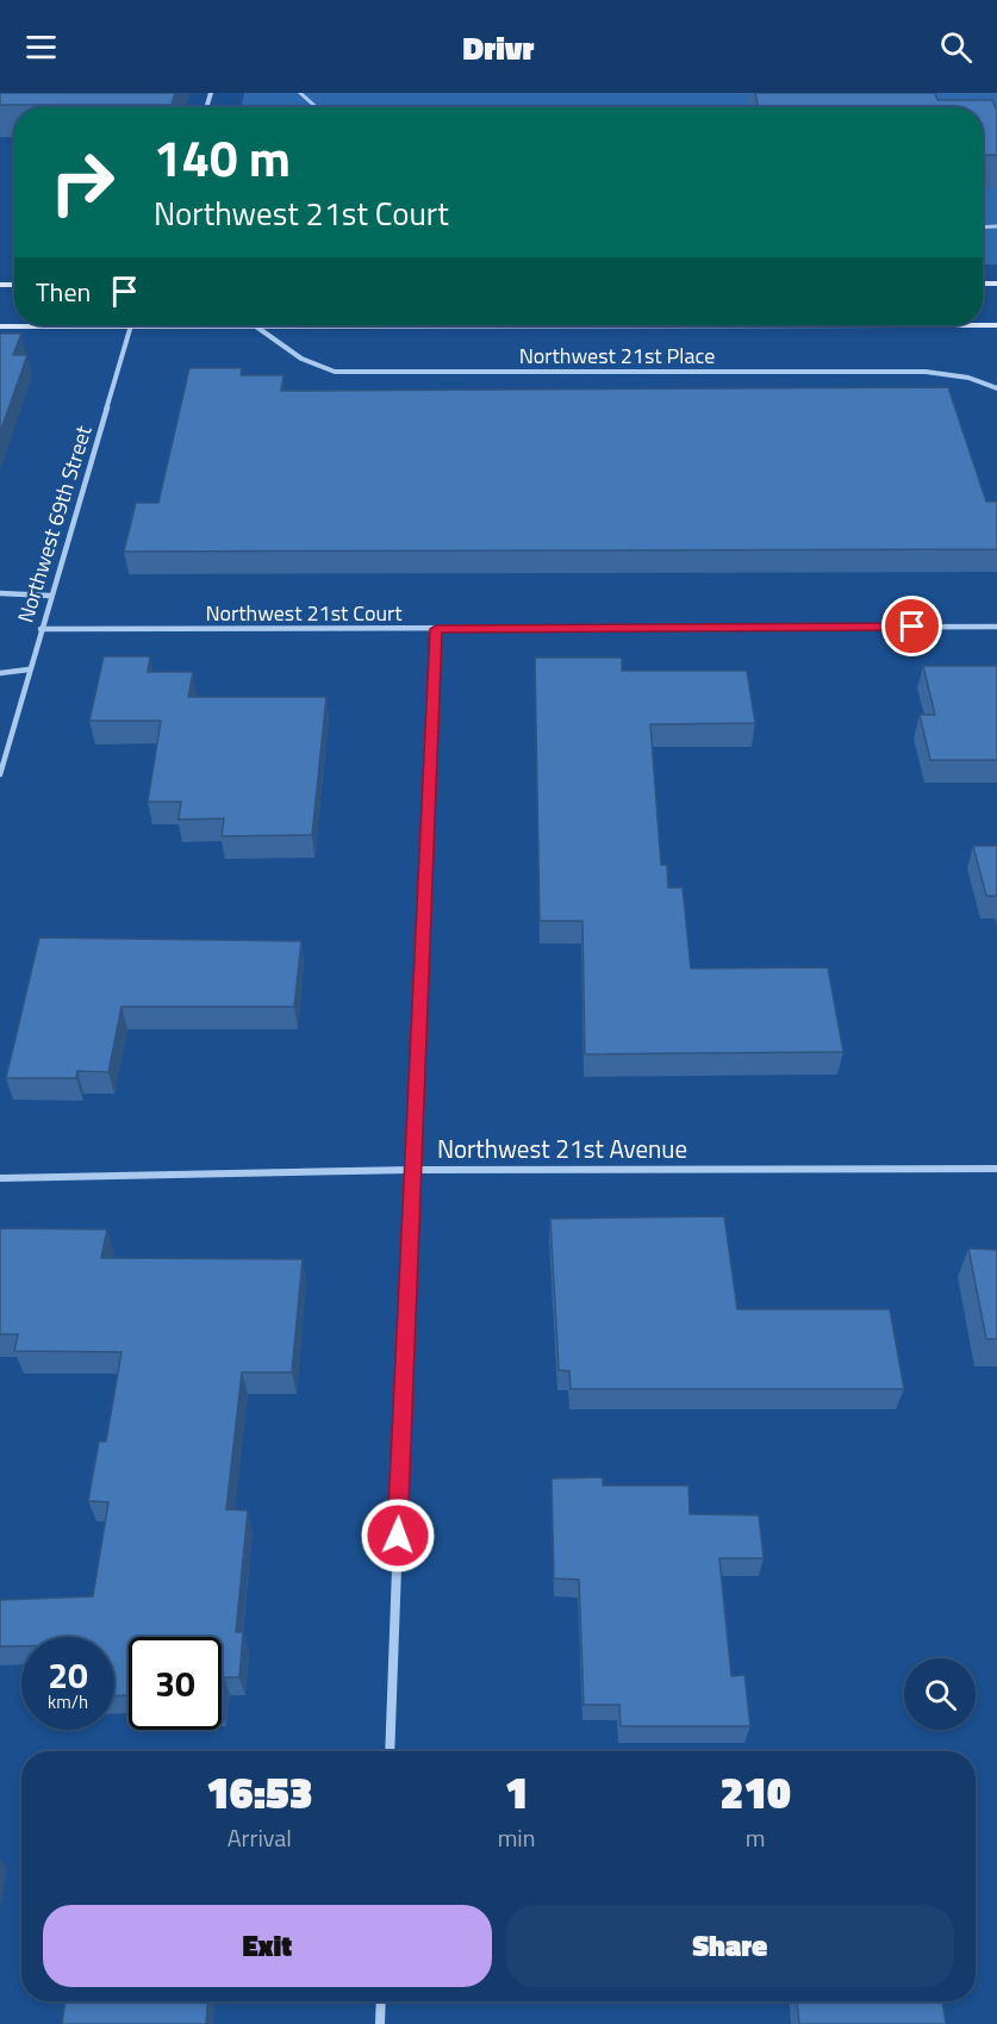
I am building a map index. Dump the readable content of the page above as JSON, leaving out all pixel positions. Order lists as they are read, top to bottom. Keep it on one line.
{"streets":{"street":["Northwest 21st Place","Northwest 69th Street","Northwest 21st Court","Northwest 21st Avenue"]},"crossings":[["Northwest 69th Street","Northwest 21st Court"]],"page":{"header":"Drivr","turn":["140 m","Northwest 21st Court"],"then":"Then","speed":"20 km/h","limit":"30","eta":["16:53","Arrival","1","min","210","m"],"buttons":["Exit","Share"]}}
